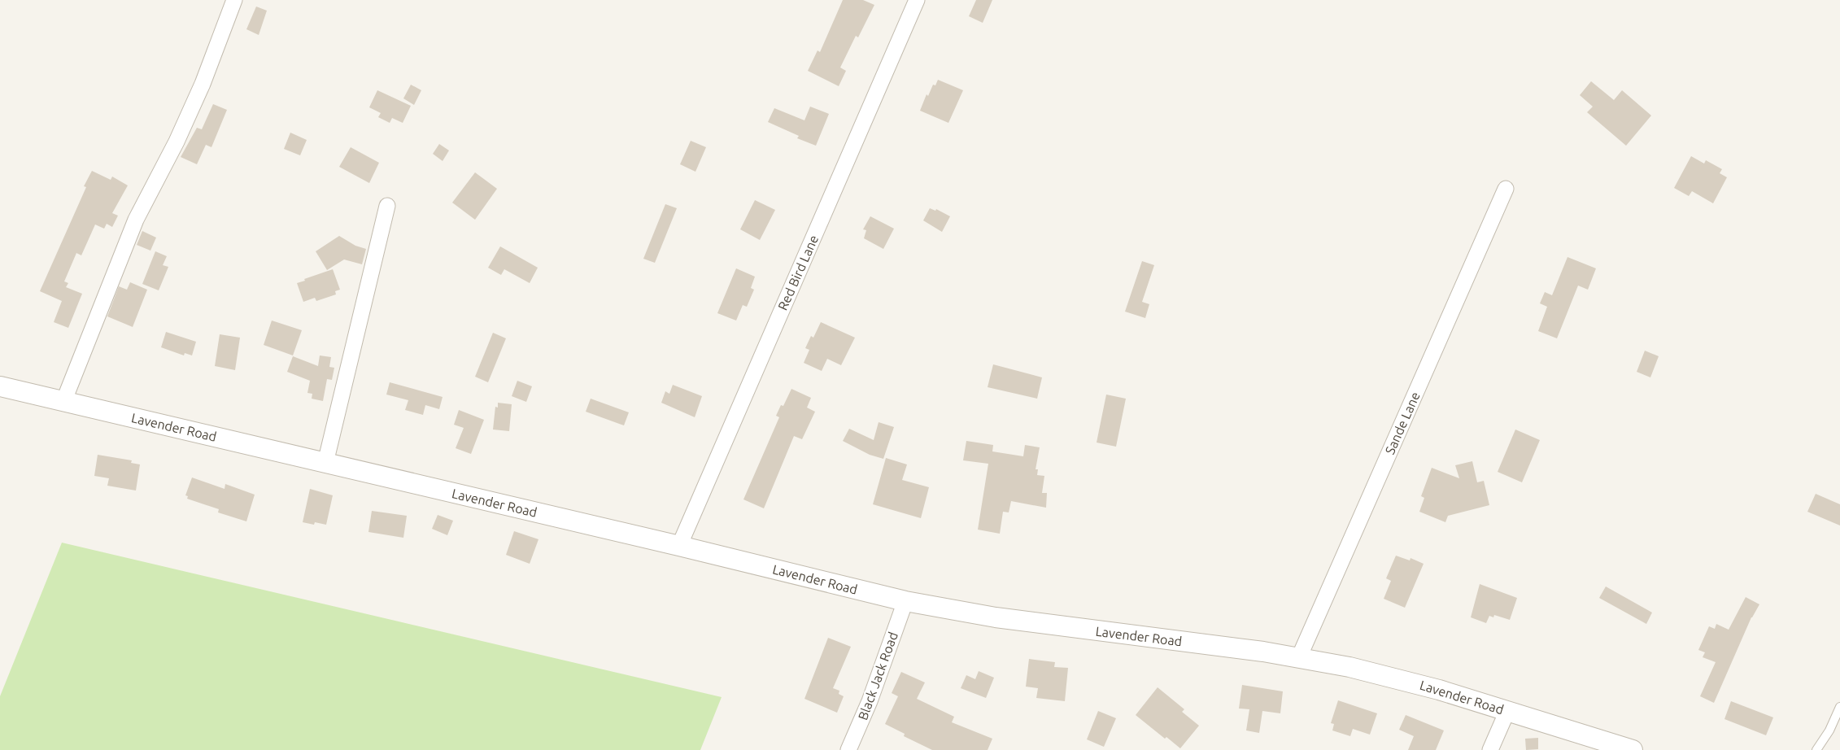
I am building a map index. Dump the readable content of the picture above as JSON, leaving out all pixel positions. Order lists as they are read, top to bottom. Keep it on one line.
{"streets":{"street":["Red Bird Lane","Sande Lane","Lavender Road","Black Jack Road"]},"crossings":[["Red Bird Lane","Lavender Road"],["Sande Lane","Lavender Road"],["Lavender Road","Black Jack Road"]]}
